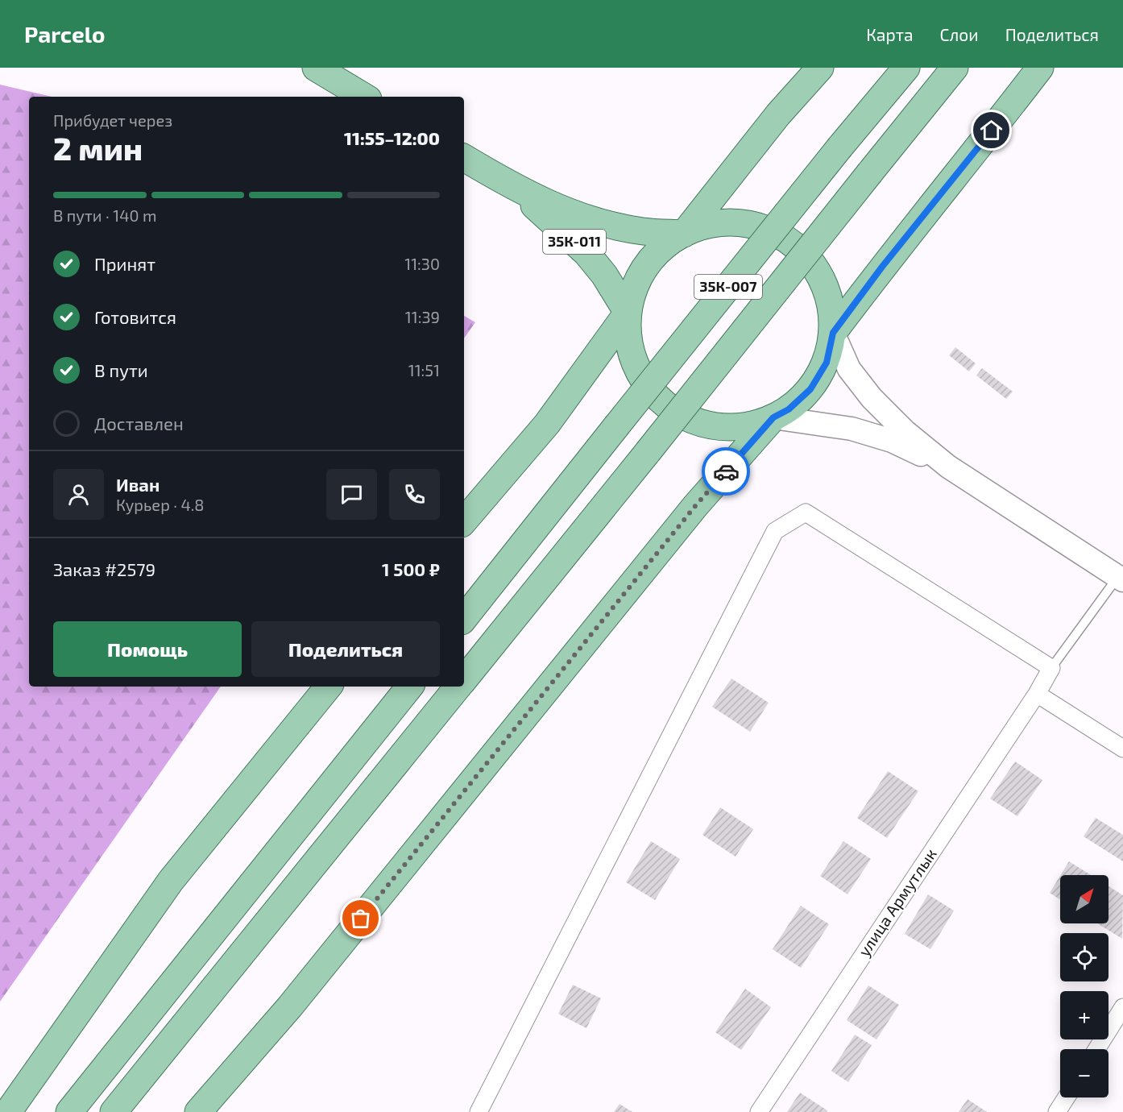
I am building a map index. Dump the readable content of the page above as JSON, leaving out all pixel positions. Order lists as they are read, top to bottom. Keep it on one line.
{"streets":{"main road":["35К-011","35К-007"],"street":["улица Армутлык"]},"north":"top right","page":{"header":"Parcelo","nav":["Карта","Слои","Поделиться"],"heading":["2 мин","Прибудет через","11:55–12:00"],"panel":["Иван","Курьер · 4.8","Заказ #2579","1 500 ₽"],"bar":"В пути · 140 m","list":[["Принят","11:30"],["Готовится","11:39"],["В пути","11:51"],"Доставлен"],"buttons":["Помощь","Поделиться"],"map_buttons":["+","−"]}}
